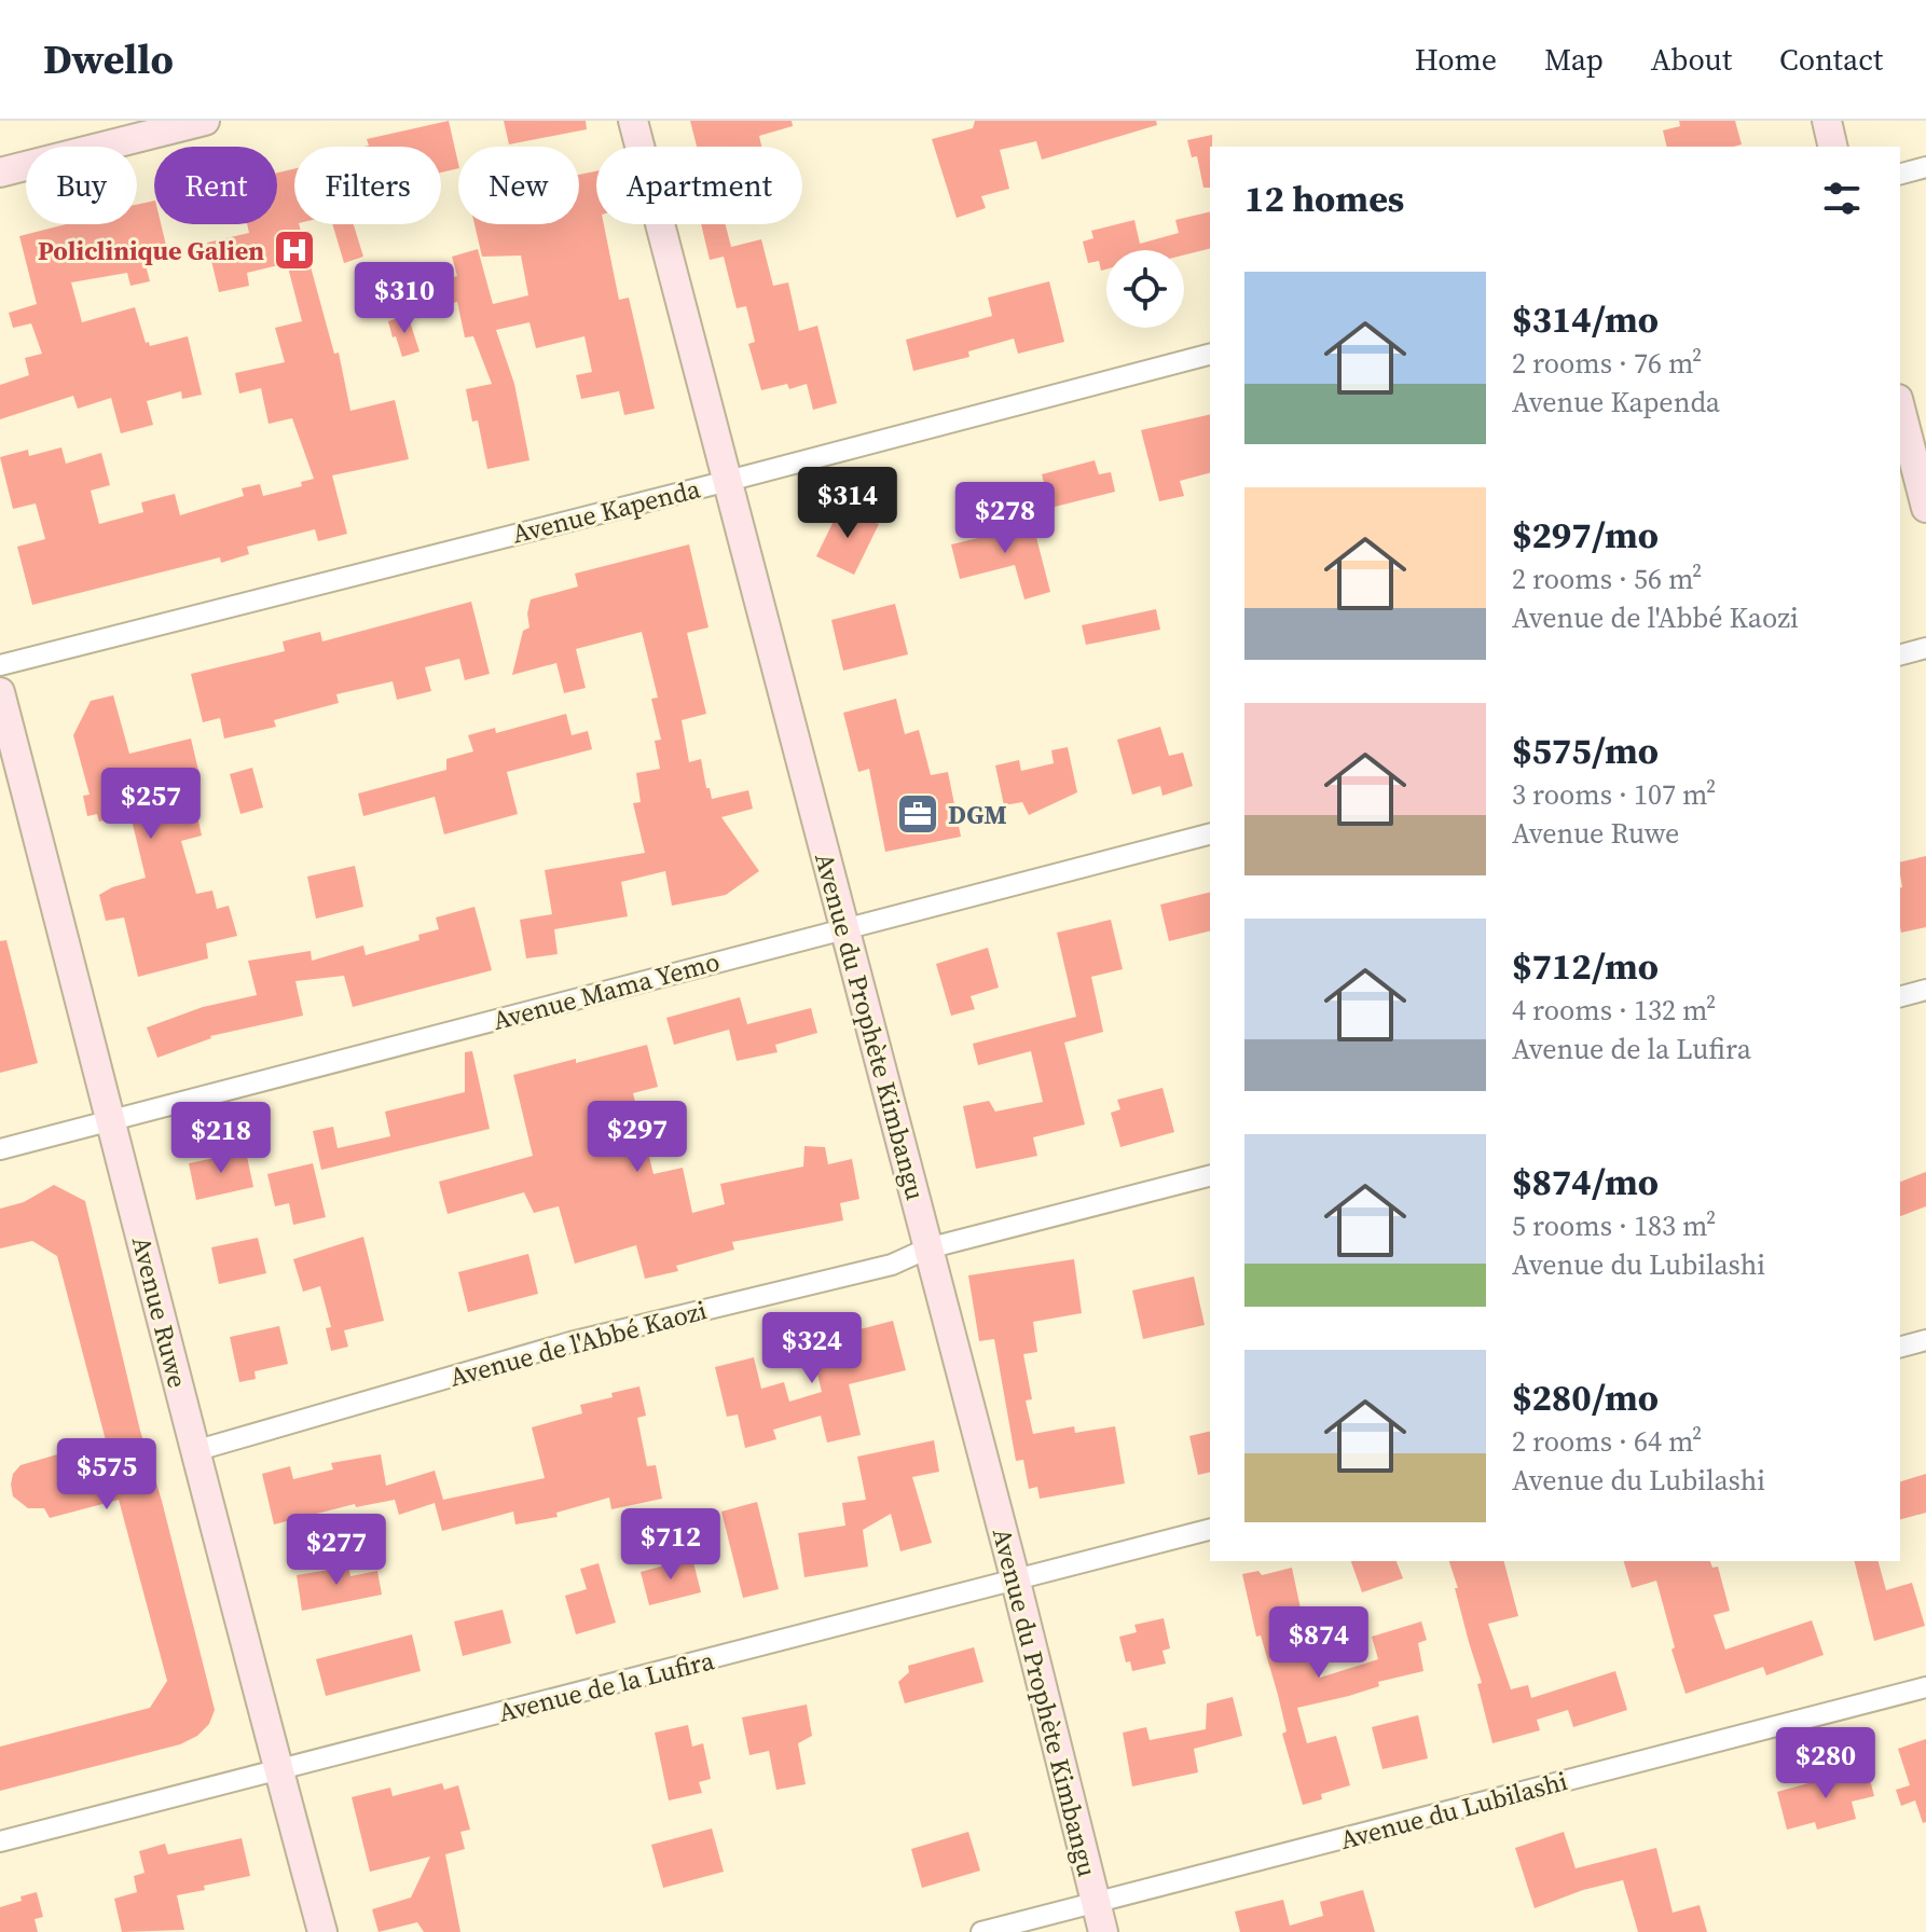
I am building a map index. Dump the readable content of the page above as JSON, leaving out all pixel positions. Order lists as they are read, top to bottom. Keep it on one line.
{"streets":{"street":["Avenue Kapenda","Avenue Mama Yemo","Avenue du Prophète Kimbangu","Avenue Ruwe","Avenue de l'Abbé Kaozi","Avenue de la Lufira","Avenue du Lubilashi"]},"crossings":[["Avenue Kapenda","Avenue du Prophète Kimbangu"],["Avenue Mama Yemo","Avenue du Prophète Kimbangu"],["Avenue Mama Yemo","Avenue Ruwe"],["Avenue du Prophète Kimbangu","Avenue de l'Abbé Kaozi"],["Avenue du Prophète Kimbangu","Avenue de la Lufira"],["Avenue du Prophète Kimbangu","Avenue du Lubilashi"],["Avenue Ruwe","Avenue de l'Abbé Kaozi"],["Avenue Ruwe","Avenue de la Lufira"]],"places":{"hospital":["Policlinique Galien"],"office":["DGM"]},"page":{"header":"Dwello","nav":["Home","Map","About","Contact"],"chip":["Buy","Rent","Filters","New","Apartment"],"heading":"12 homes","list":[{"name":"$314/mo","note":"2 rooms · 76 m² · Avenue Kapenda"},{"name":"$297/mo","note":"2 rooms · 56 m² · Avenue de l'Abbé Kaozi"},{"name":"$575/mo","note":"3 rooms · 107 m² · Avenue Ruwe"},{"name":"$712/mo","note":"4 rooms · 132 m² · Avenue de la Lufira"},{"name":"$874/mo","note":"5 rooms · 183 m² · Avenue du Lubilashi"},{"name":"$280/mo","note":"2 rooms · 64 m² · Avenue du Lubilashi"}],"price":["$310","$314","$278","$257","$297","$218","$324","$575","$712","$277","$874","$280"]}}
